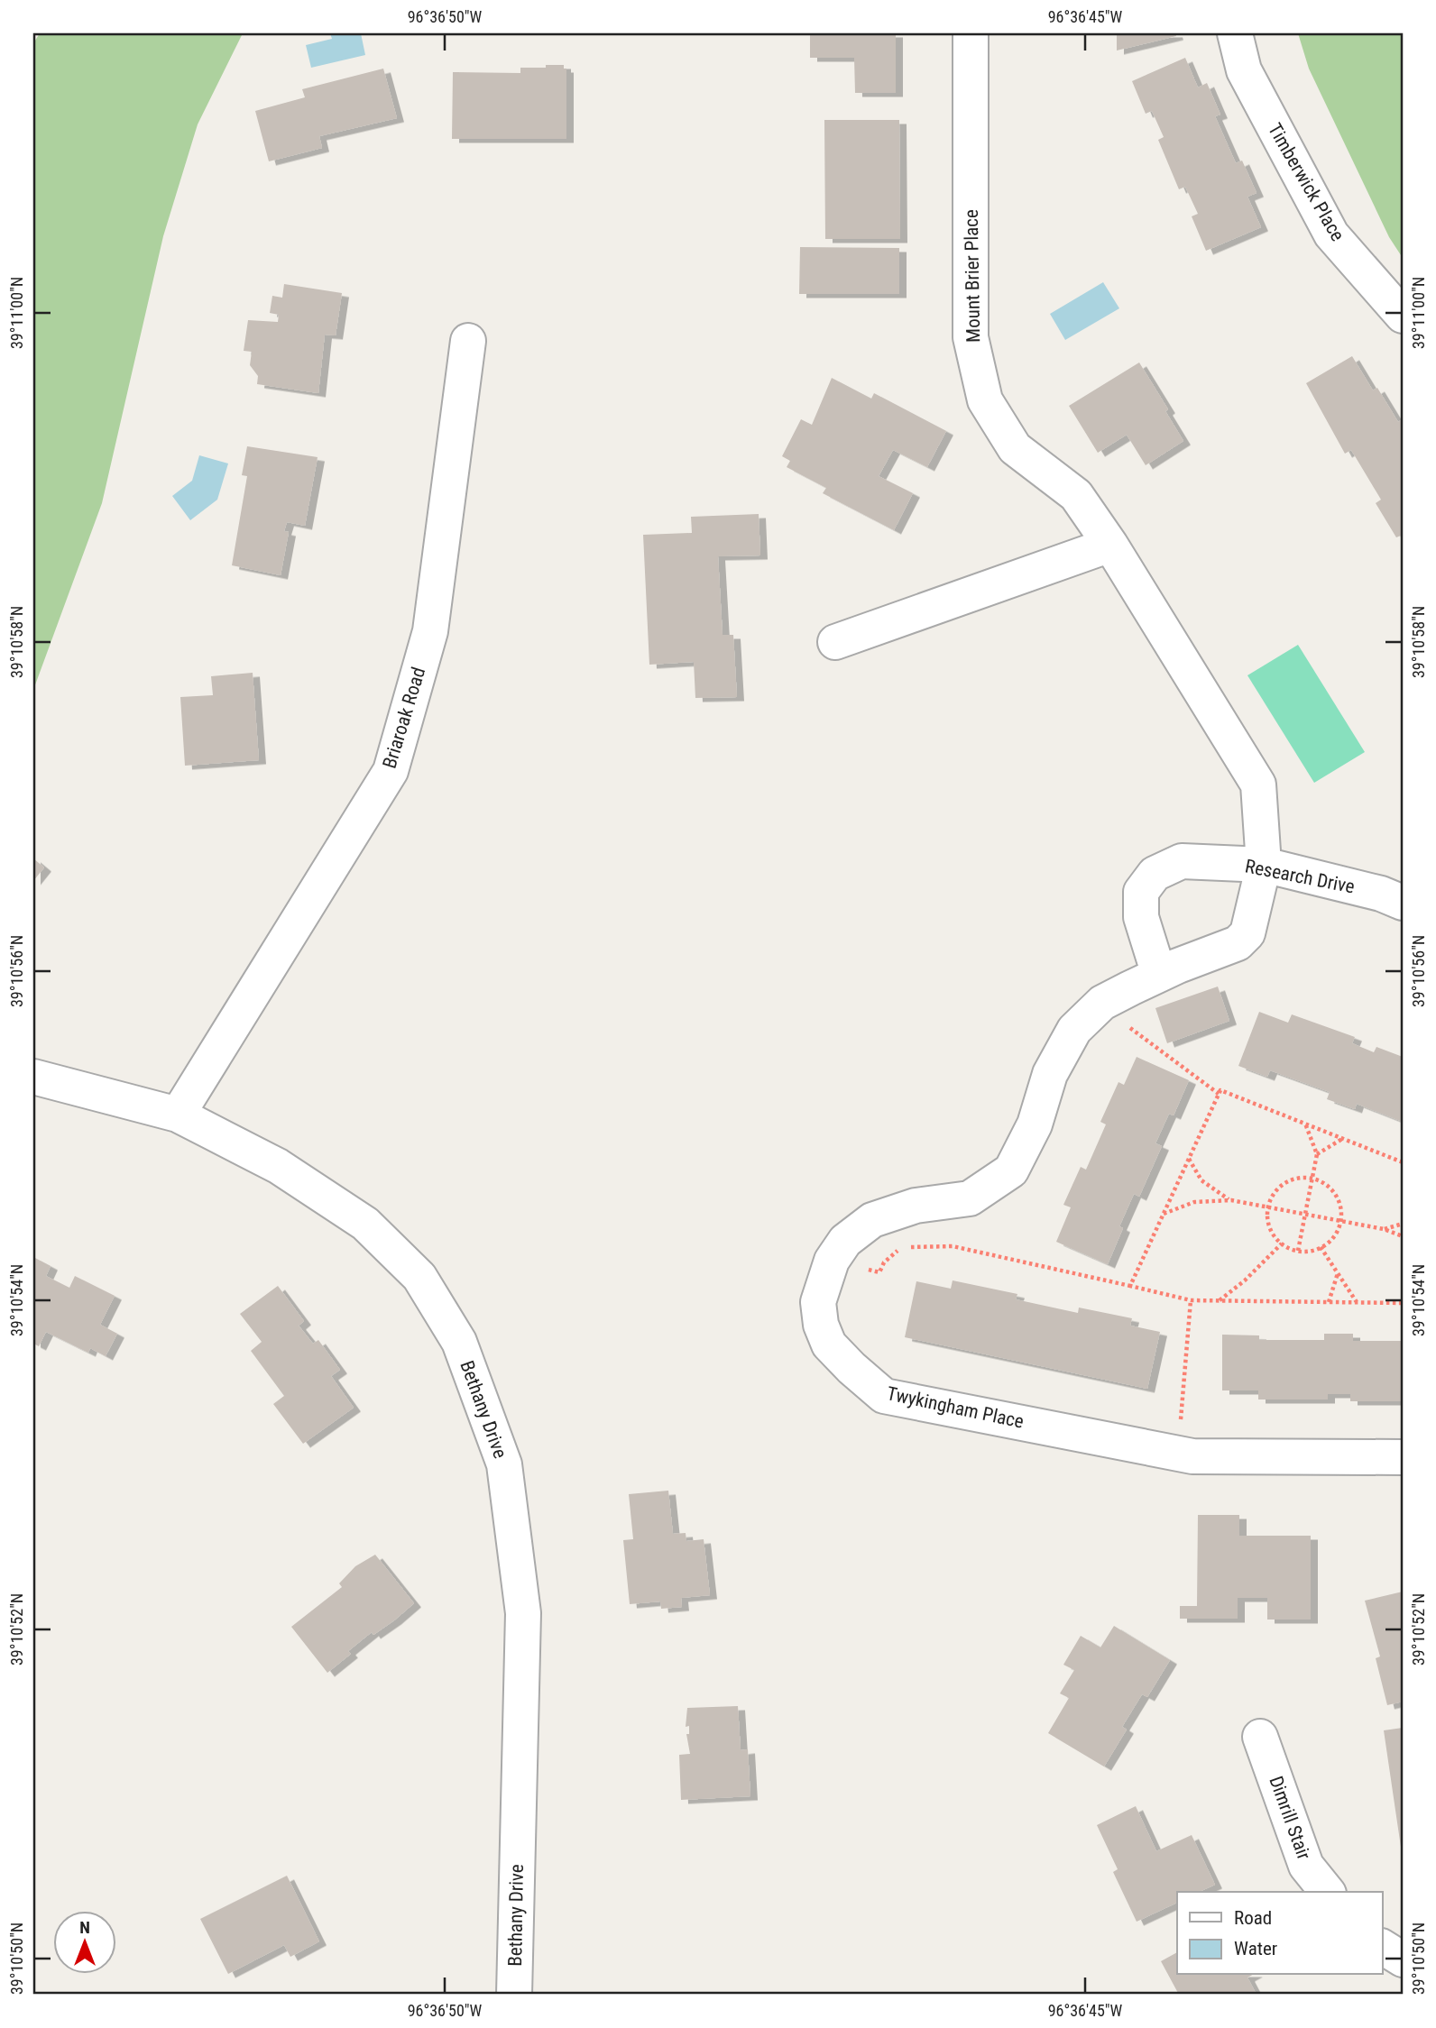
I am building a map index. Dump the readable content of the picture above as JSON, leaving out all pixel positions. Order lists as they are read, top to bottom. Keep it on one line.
{"streets":{"street":["Timberwick Place","Mount Brier Place","Briaroak Road","Research Drive","Twykingham Place","Bethany Drive","Dimrill Stair"]},"crossings":[["Mount Brier Place","Research Drive"],["Mount Brier Place","Twykingham Place"],["Briaroak Road","Bethany Drive"],["Research Drive","Twykingham Place"]],"legend":["Road","Water"],"north":"top","coordinates":["96°36'50\"W","96°36'45\"W","39°11'00\"N","39°10'58\"N","39°10'56\"N","39°10'54\"N","39°10'52\"N","39°10'50\"N"]}
